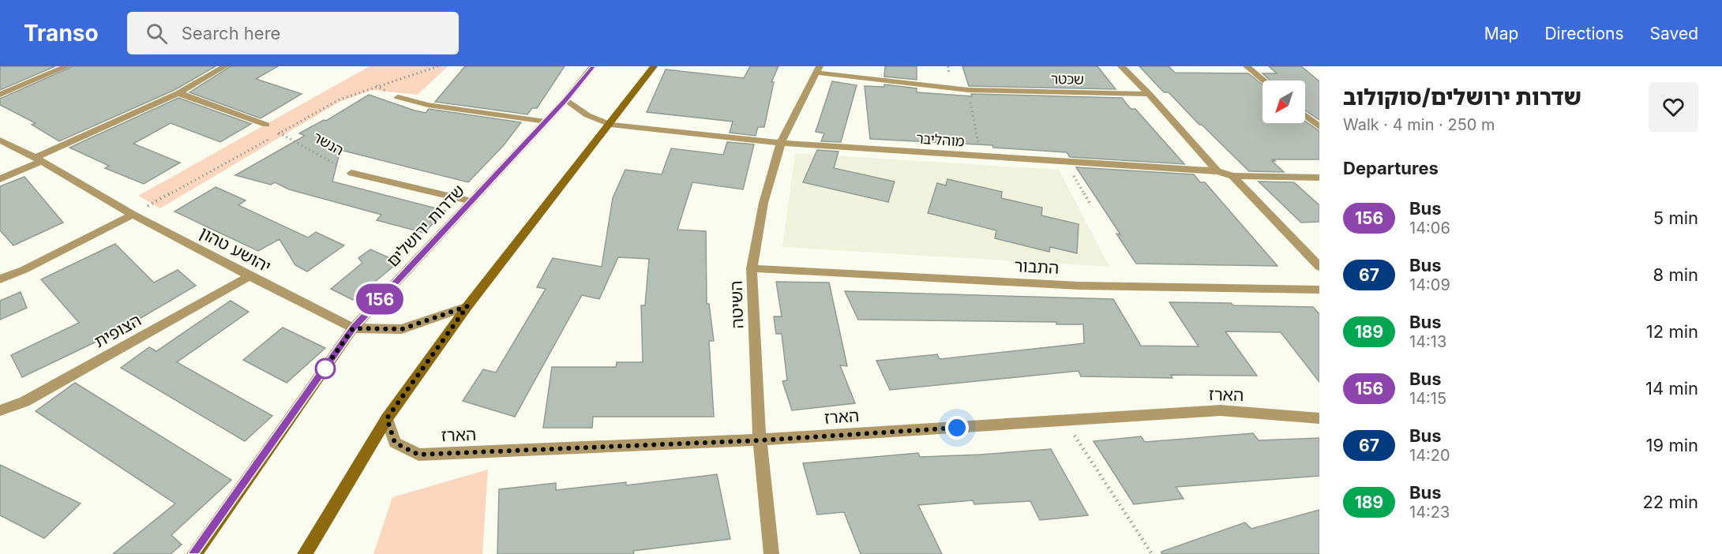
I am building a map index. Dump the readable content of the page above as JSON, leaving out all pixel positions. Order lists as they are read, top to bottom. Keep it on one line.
{"streets":{"main road":["שדרות ירושלים"],"street":["שכטר","מוהליבר","הנשר","יהושע טהון","התבור","השיטה","הצופית","הארז"]},"crossings":[["שכטר","השיטה"],["מוהליבר","שדרות ירושלים"],["מוהליבר","השיטה"],["הנשר","שדרות ירושלים"],["שדרות ירושלים","יהושע טהון"],["יהושע טהון","הצופית"],["התבור","השיטה"],["השיטה","הארז"]],"lines":["bus line 156"],"north":"bottom left","page":{"header":"Transo","search":"Search here","nav":["Map","Directions","Saved"],"on_map":"156","heading":[["שדרות ירושלים/סוקולוב","Walk · 4 min · 250 m"],"Departures"],"list":[{"mark":"156","name":"Bus","note":"14:06","value":"5 min"},{"mark":"67","name":"Bus","note":"14:09","value":"8 min"},{"mark":"189","name":"Bus","note":"14:13","value":"12 min"},{"mark":"156","name":"Bus","note":"14:15","value":"14 min"},{"mark":"67","name":"Bus","note":"14:20","value":"19 min"},{"mark":"189","name":"Bus","note":"14:23","value":"22 min"}]}}
